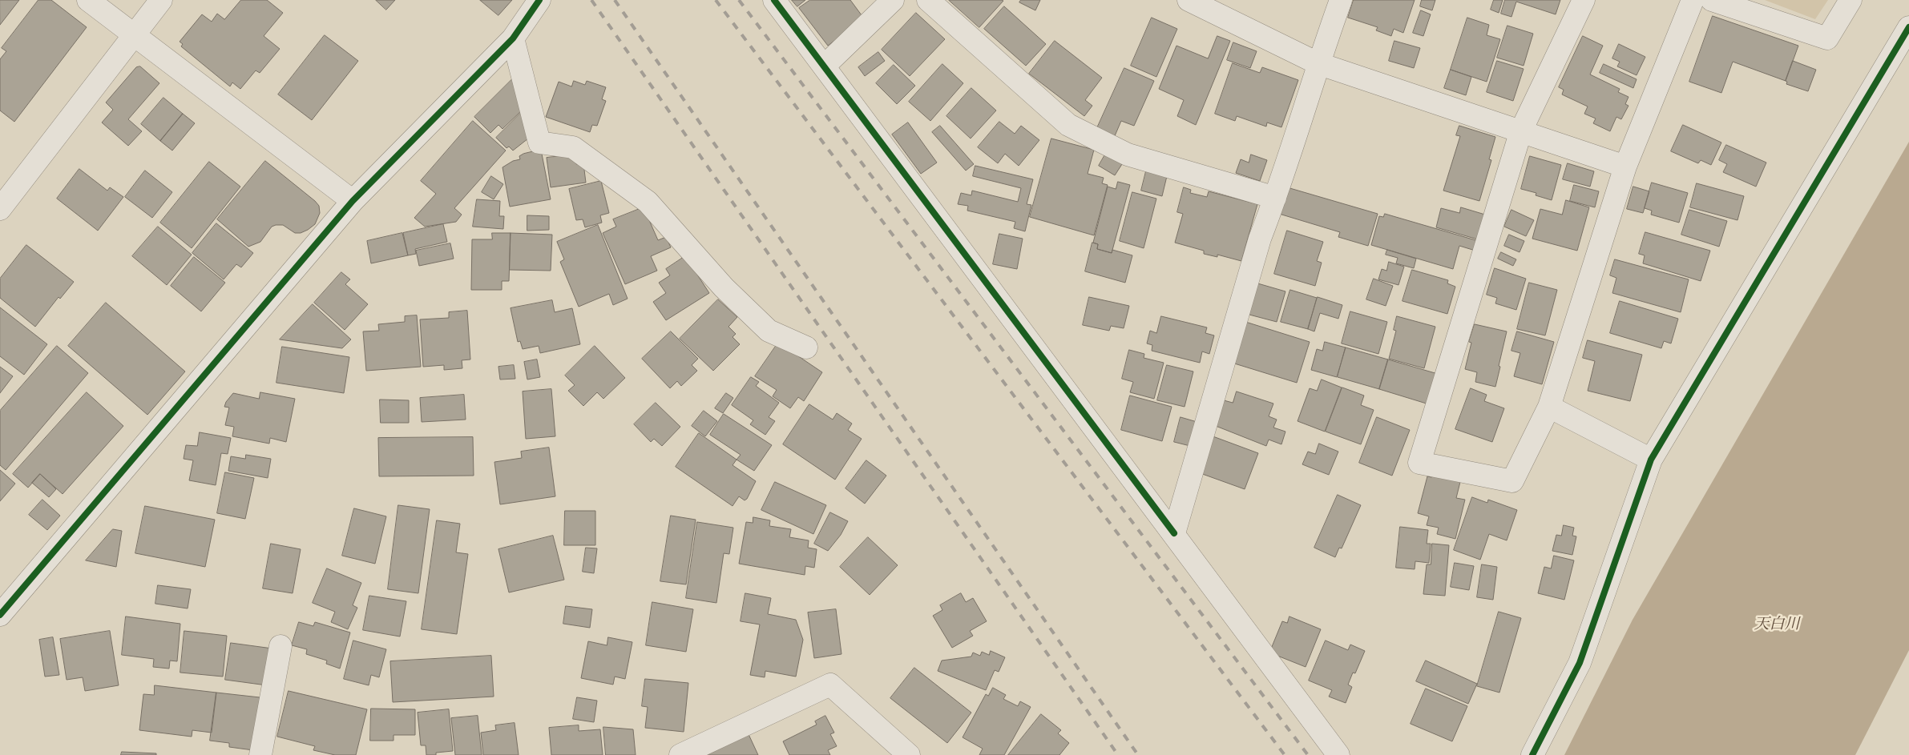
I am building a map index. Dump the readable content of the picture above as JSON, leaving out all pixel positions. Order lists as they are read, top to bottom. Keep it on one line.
{"water":["天白川"]}
